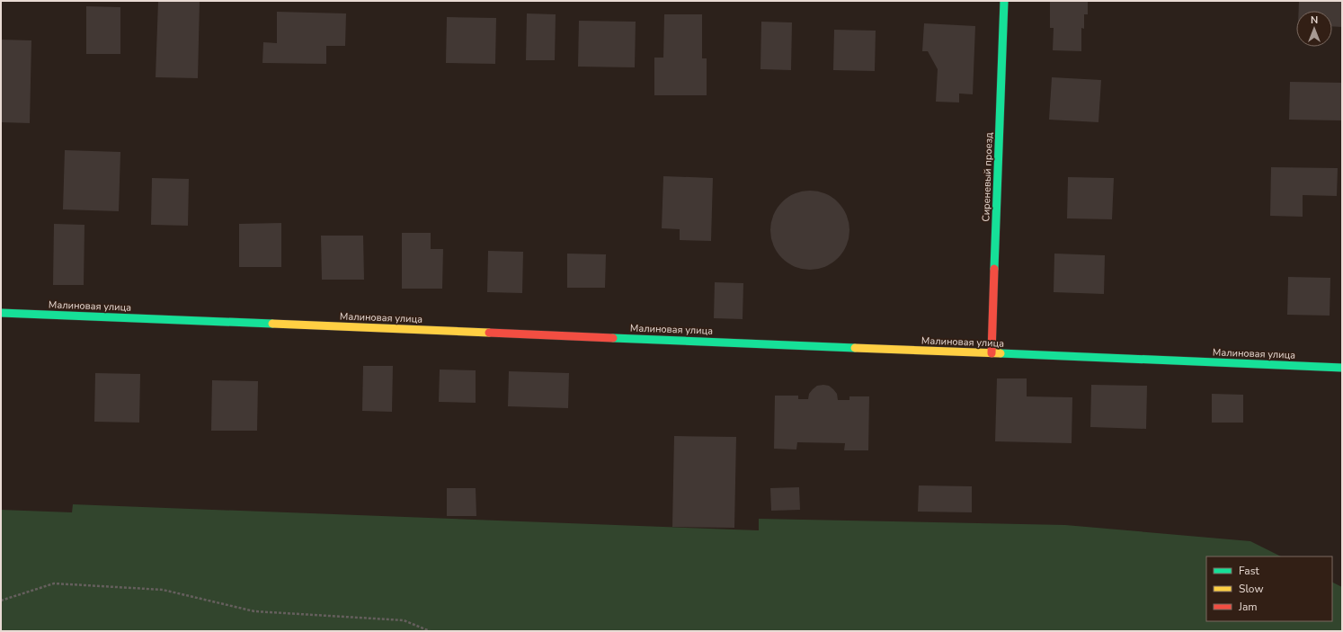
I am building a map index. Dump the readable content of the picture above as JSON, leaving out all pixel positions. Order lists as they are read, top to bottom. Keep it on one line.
{"streets":{"street":["Сиреневый проезд","Малиновая улица"]},"crossings":[["Сиреневый проезд","Малиновая улица"]],"legend":["Fast","Slow","Jam"],"north":"top"}
